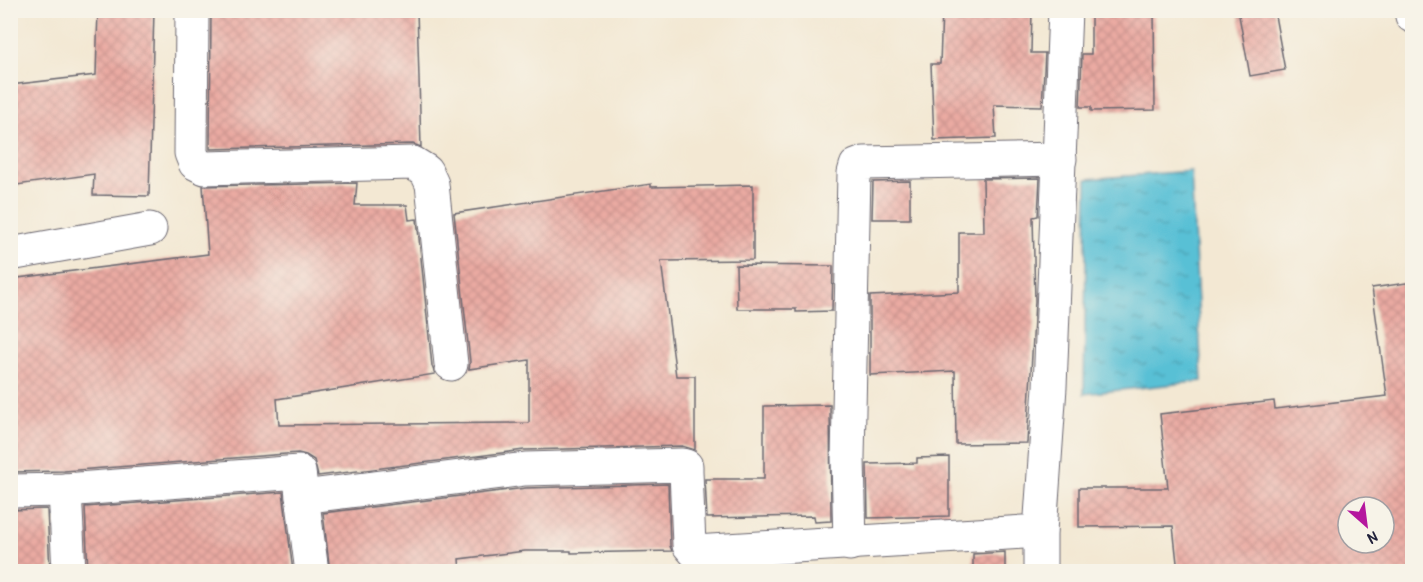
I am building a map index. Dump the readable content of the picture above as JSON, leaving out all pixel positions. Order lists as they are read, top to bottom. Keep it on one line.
{"north":"bottom right"}
